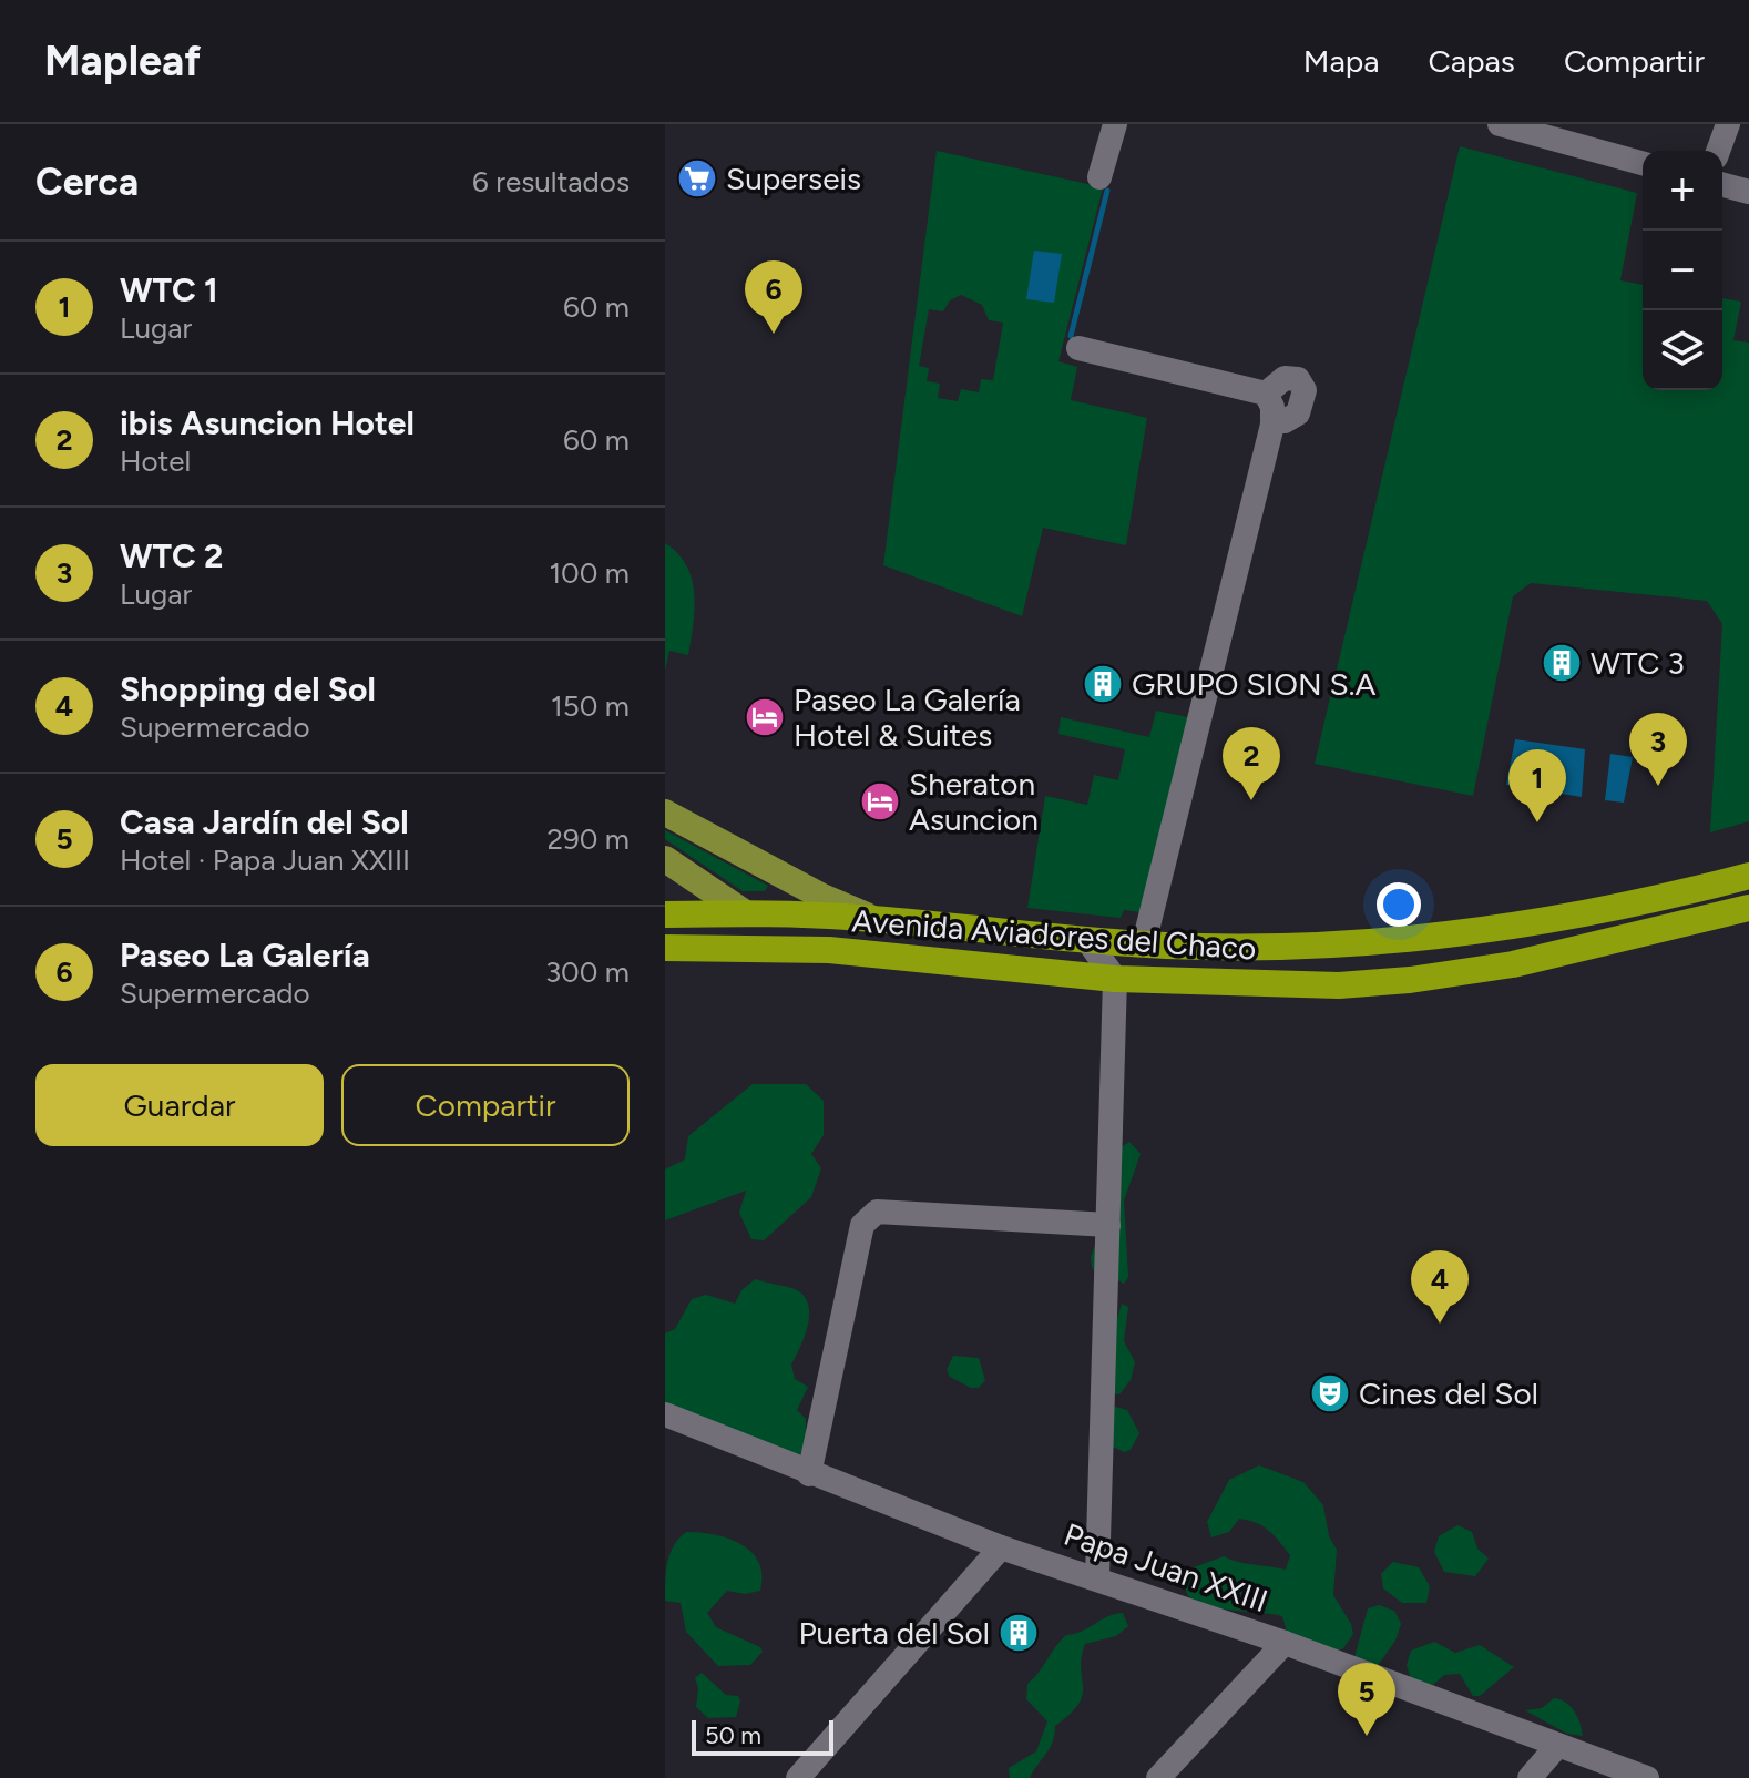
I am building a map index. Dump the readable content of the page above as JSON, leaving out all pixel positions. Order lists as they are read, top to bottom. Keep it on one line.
{"streets":{"highway":["Avenida Aviadores del Chaco"],"street":["Papa Juan XXIII"]},"places":{"supermarket":["Superseis"],"building":["WTC 3","GRUPO SION S.A","Puerta del Sol"],"hotel":["Paseo La Galería Hotel & Suites","Sheraton Asuncion"],"theatre":["Cines del Sol"]},"scale_bar":"50 m","page":{"header":"Mapleaf","nav":["Mapa","Capas","Compartir"],"heading":["Cerca","6 resultados"],"map_buttons":["+","−"],"list":[{"mark":"1","name":"WTC 1","note":"Lugar","value":"60 m"},{"mark":"2","name":"ibis Asuncion Hotel","note":"Hotel","value":"60 m"},{"mark":"3","name":"WTC 2","note":"Lugar","value":"100 m"},{"mark":"4","name":"Shopping del Sol","note":"Supermercado","value":"150 m"},{"mark":"5","name":"Casa Jardín del Sol","note":"Hotel · Papa Juan XXIII","value":"290 m"},{"mark":"6","name":"Paseo La Galería","note":"Supermercado","value":"300 m"}],"pins":["6","3","2","1","4","5"],"buttons":["Guardar","Compartir"],"scale":"50 m"}}
